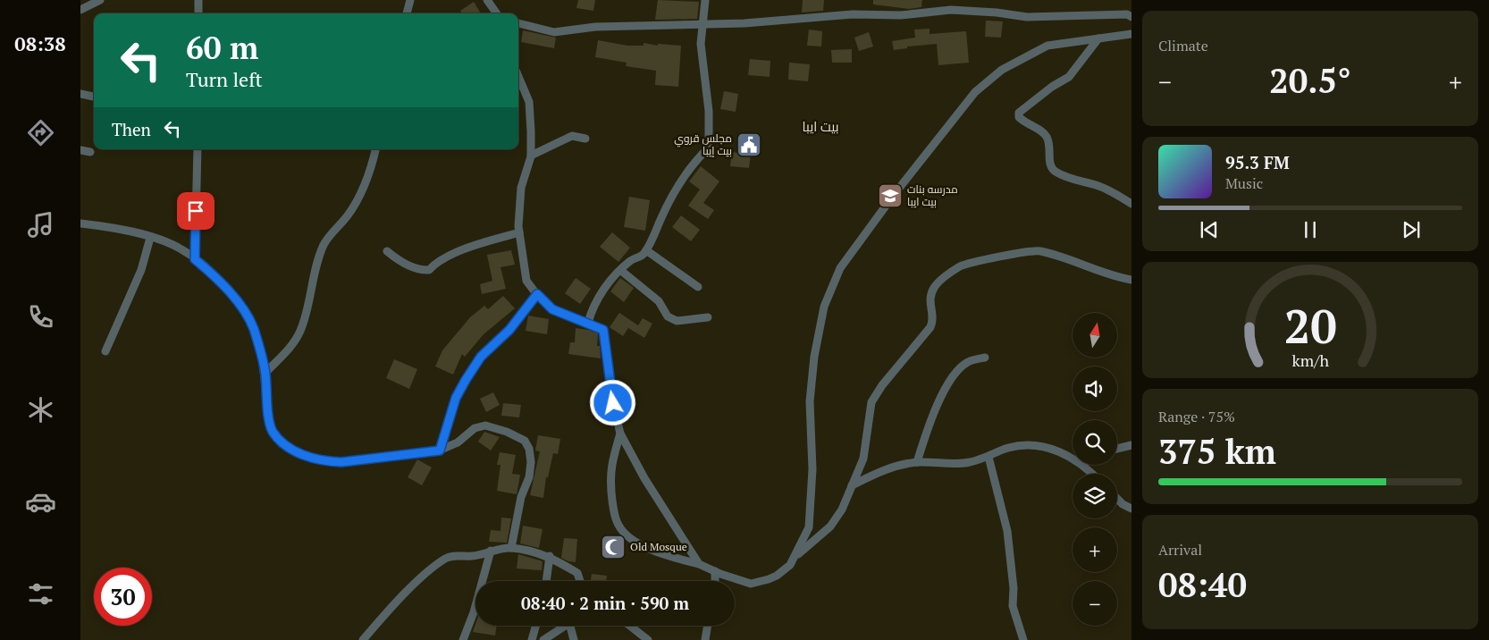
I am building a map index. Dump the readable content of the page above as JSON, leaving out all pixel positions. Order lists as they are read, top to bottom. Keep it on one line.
{"districts":["بيت ايبا"],"places":{"public building":["مجلس قروي بيت إيبا"],"school or university":["مدرسه بنات بيت ايبا"],"mosque":["Old Mosque"]},"north":"top","page":{"tabs":"08:38","tile":["Climate",["Range · 75%","375 km"],["Arrival","08:40"]],"turn":["60 m","Turn left"],"heat":["−","20.5°","+"],"then":"Then","song":["95.3 FM","Music"],"map_buttons":["+","−"],"limit":"30","trip":"08:40 · 2 min · 590 m","gauge":["20","km/h"]}}
